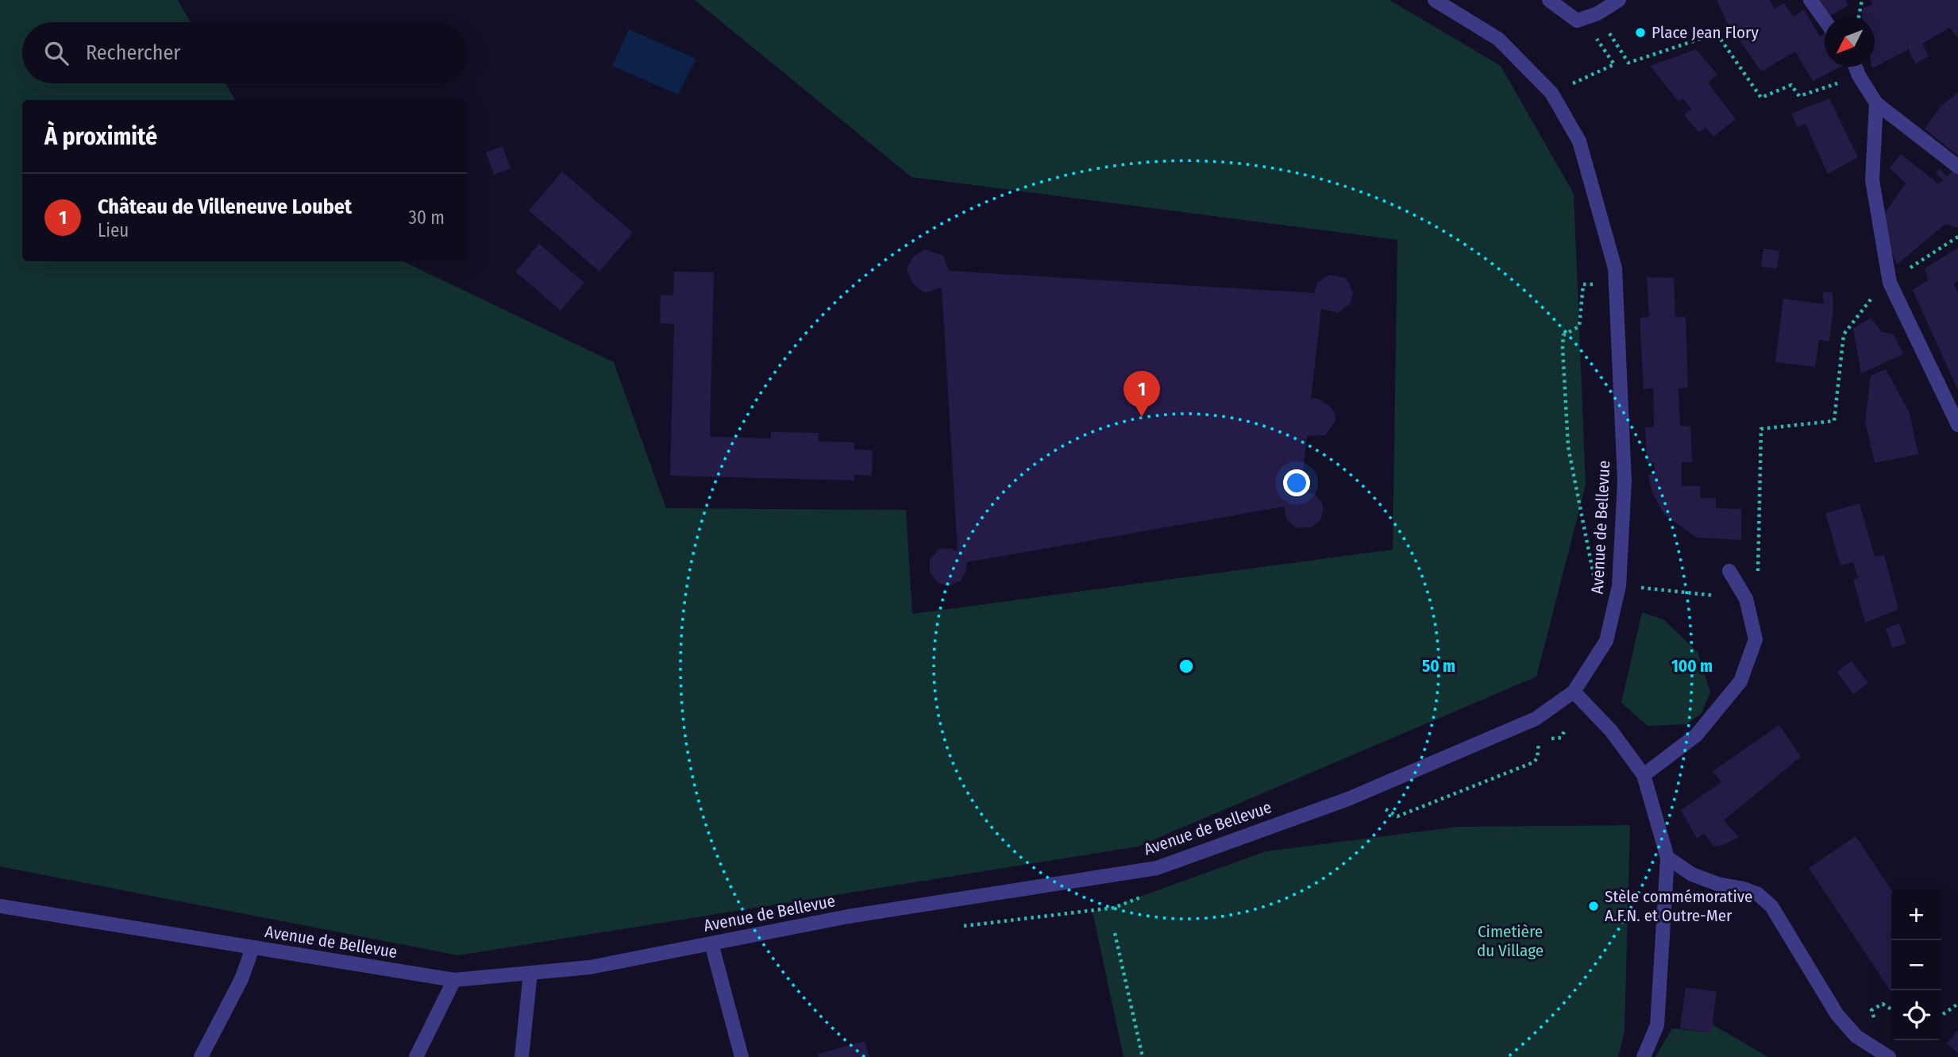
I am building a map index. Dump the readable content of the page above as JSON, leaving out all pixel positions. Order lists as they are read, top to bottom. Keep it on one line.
{"streets":{"street":["Avenue de Bellevue"]},"parks":["Cimetière du Village"],"places":["Place Jean Flory","Stèle commémorative A.F.N. et Outre-Mer"],"north":"bottom left","page":{"search":"Rechercher","heading":"À proximité","list":[{"mark":"1","name":"Château de Villeneuve Loubet","note":"Lieu","value":"30 m"}],"pins":"1","map_buttons":["+","−"]},"rings":["50 m","100 m"]}
